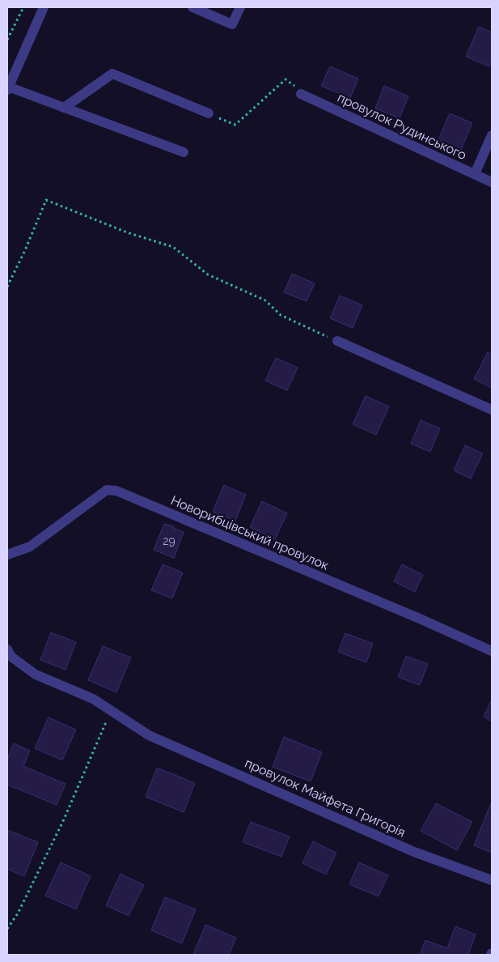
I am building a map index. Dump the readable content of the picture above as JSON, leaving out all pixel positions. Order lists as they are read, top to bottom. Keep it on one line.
{"streets":{"street":["провулок Рудинського","Новорибцівський провулок","провулок Майфета Григорія"]},"house_numbers":["29"]}
